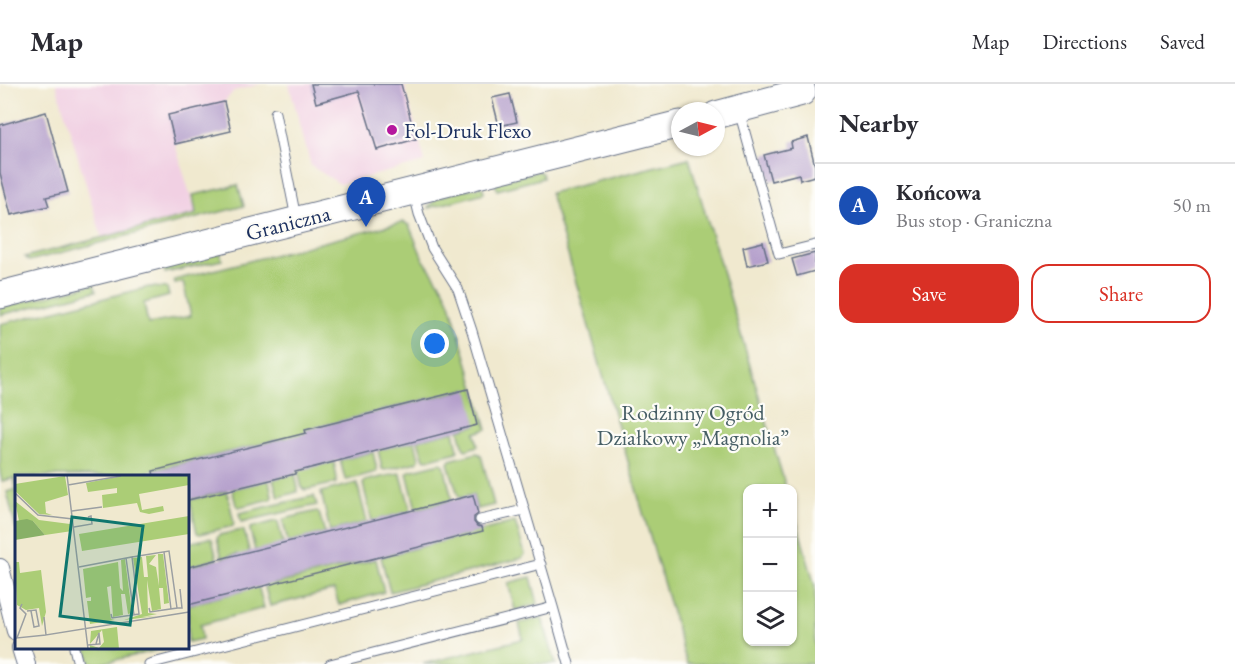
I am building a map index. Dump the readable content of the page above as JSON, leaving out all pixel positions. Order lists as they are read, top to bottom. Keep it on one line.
{"streets":{"street":["Graniczna"]},"parks":["Rodzinny Ogród Działkowy „Magnolia”"],"places":["Fol-Druk Flexo"],"north":"right","page":{"header":"Map","nav":["Map","Directions","Saved"],"heading":"Nearby","list":[{"mark":"A","name":"Końcowa","note":"Bus stop · Graniczna","value":"50 m"}],"pins":"A","buttons":["Save","Share"],"map_buttons":["+","−"]}}
